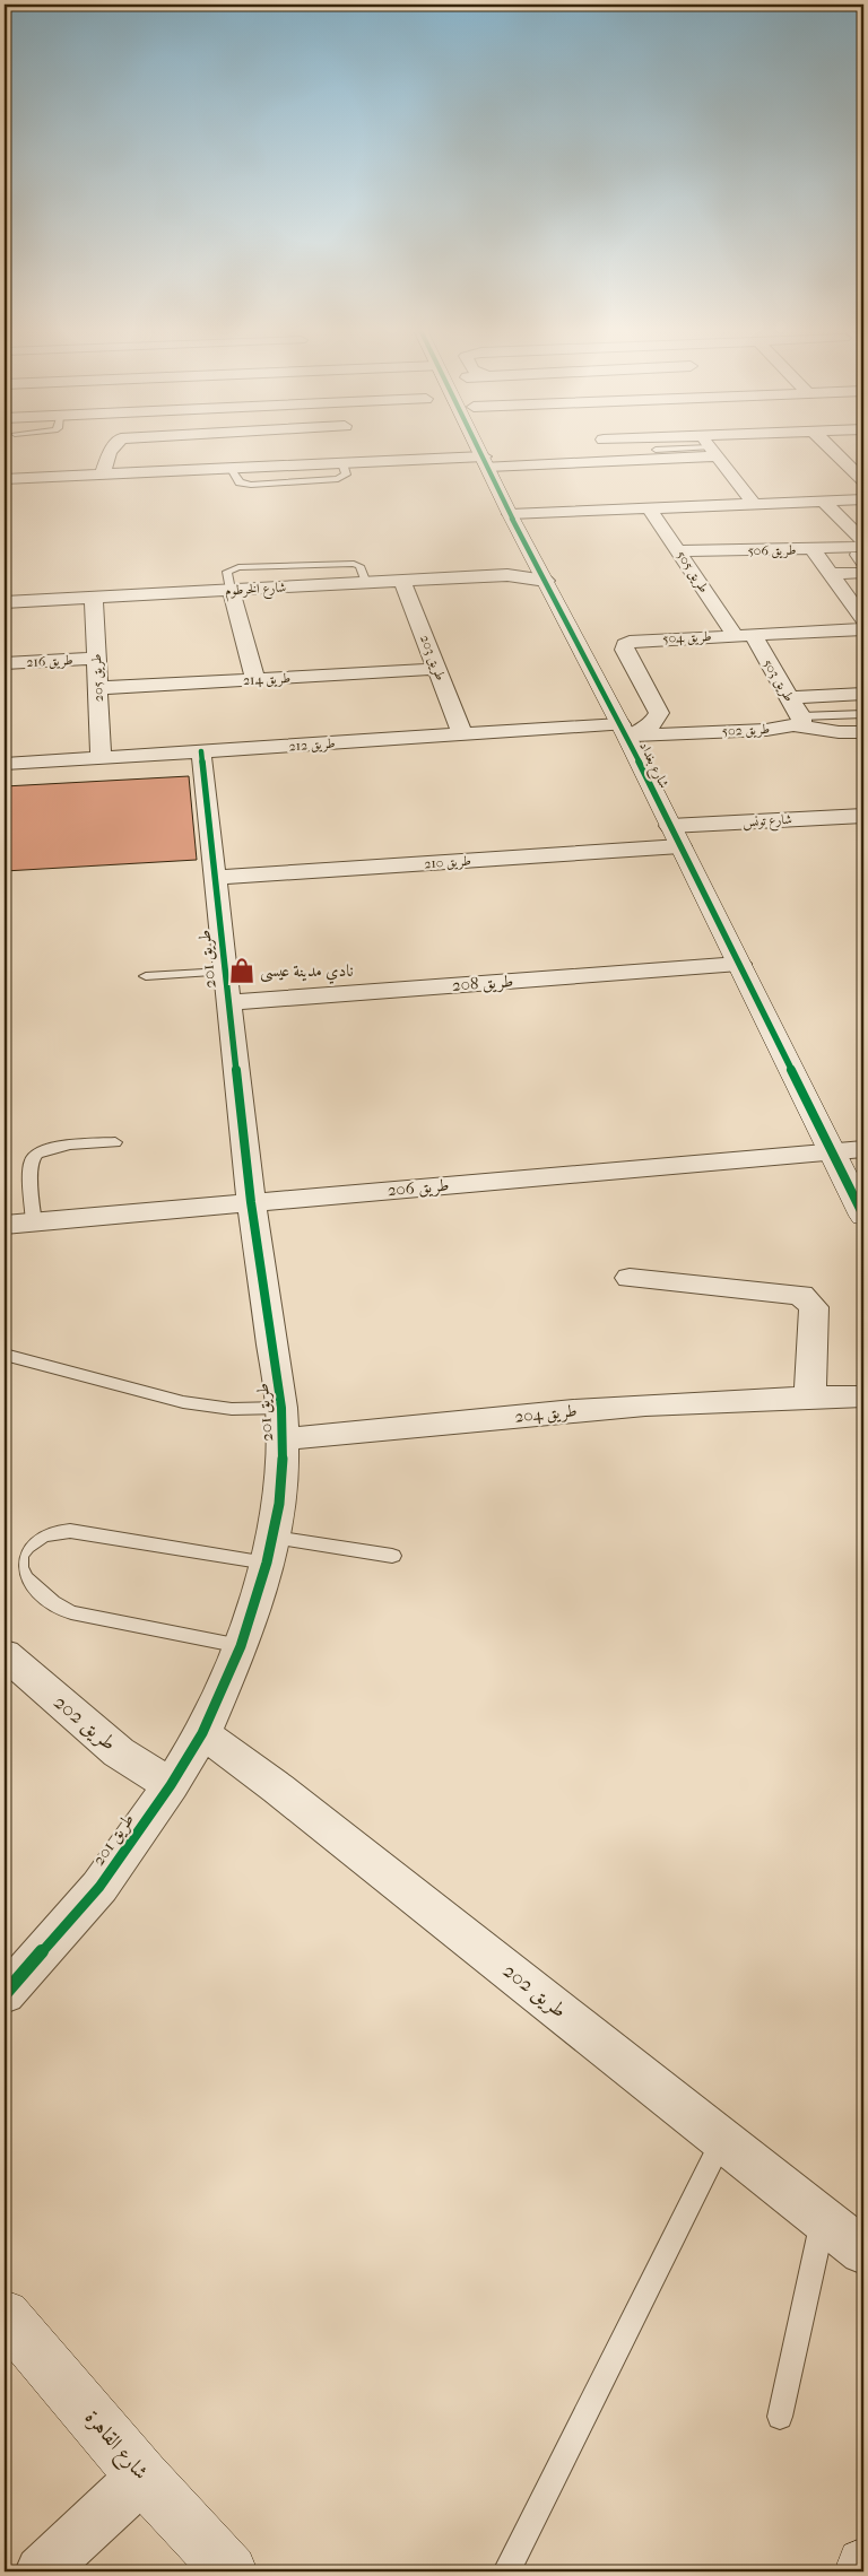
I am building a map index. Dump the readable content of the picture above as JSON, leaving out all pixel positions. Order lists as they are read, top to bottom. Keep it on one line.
{"streets":{"street":["طريق 506","طريق 505","شارع الخرطوم","طريق 504","طريق 203","طريق 216","طريق 205","طريق 214","طريق 503","طريق 502","طريق 212","شارع بغداد","شارع تونس","طريق 210","طريق 201","طريق 208","طريق 206","طريق 204","طريق 202","شارع القاهرة"]},"crossings":[["طريق 506","طريق 505"],["طريق 505","طريق 504"],["طريق 505","طريق 503"],["شارع الخرطوم","طريق 203"],["شارع الخرطوم","طريق 205"],["شارع الخرطوم","شارع بغداد"],["طريق 504","طريق 503"],["طريق 504","طريق 502"],["طريق 504","طريق 212"],["طريق 504","شارع بغداد"],["طريق 203","طريق 214"],["طريق 203","طريق 212"],["طريق 216","طريق 205"],["طريق 205","طريق 214"],["طريق 205","طريق 212"],["طريق 503","طريق 502"],["طريق 502","طريق 212"],["طريق 502","شارع بغداد"],["طريق 212","شارع بغداد"],["طريق 212","طريق 201"],["شارع بغداد","شارع تونس"],["شارع بغداد","طريق 210"],["شارع بغداد","طريق 208"],["شارع بغداد","طريق 206"],["طريق 210","طريق 201"],["طريق 201","طريق 208"],["طريق 201","طريق 206"],["طريق 201","طريق 204"],["طريق 201","طريق 202"]],"places":{"shop":["نادي مدينة عيسى"]}}
